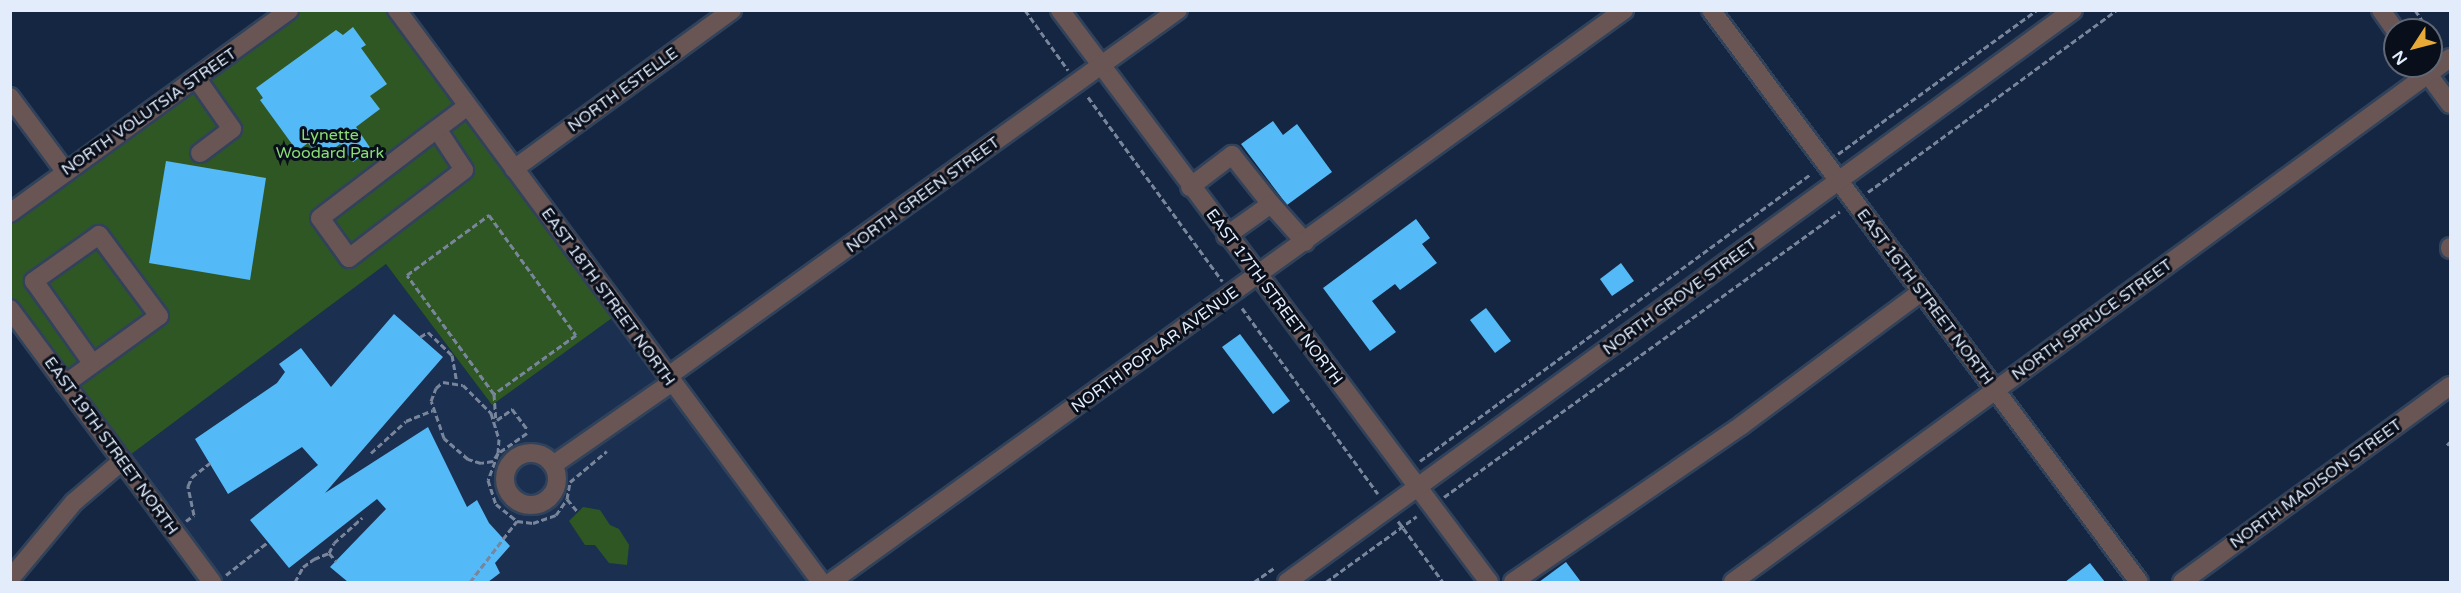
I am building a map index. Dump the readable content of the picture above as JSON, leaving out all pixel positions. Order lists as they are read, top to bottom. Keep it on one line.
{"streets":{"street":["NORTH ESTELLE","NORTH VOLUTSIA STREET","NORTH GREEN STREET","EAST 18TH STREET NORTH","EAST 17TH STREET NORTH","NORTH GROVE STREET","EAST 16TH STREET NORTH","NORTH SPRUCE STREET","NORTH POPLAR AVENUE","EAST 19TH STREET NORTH","NORTH MADISON STREET"]},"crossings":[["NORTH ESTELLE","EAST 18TH STREET NORTH"],["NORTH GREEN STREET","EAST 18TH STREET NORTH"],["NORTH GREEN STREET","EAST 17TH STREET NORTH"],["EAST 17TH STREET NORTH","NORTH GROVE STREET"],["EAST 17TH STREET NORTH","NORTH POPLAR AVENUE"],["NORTH GROVE STREET","EAST 16TH STREET NORTH"],["EAST 16TH STREET NORTH","NORTH SPRUCE STREET"]],"parks":["Lynette Woodard Park"],"north":"bottom left"}
